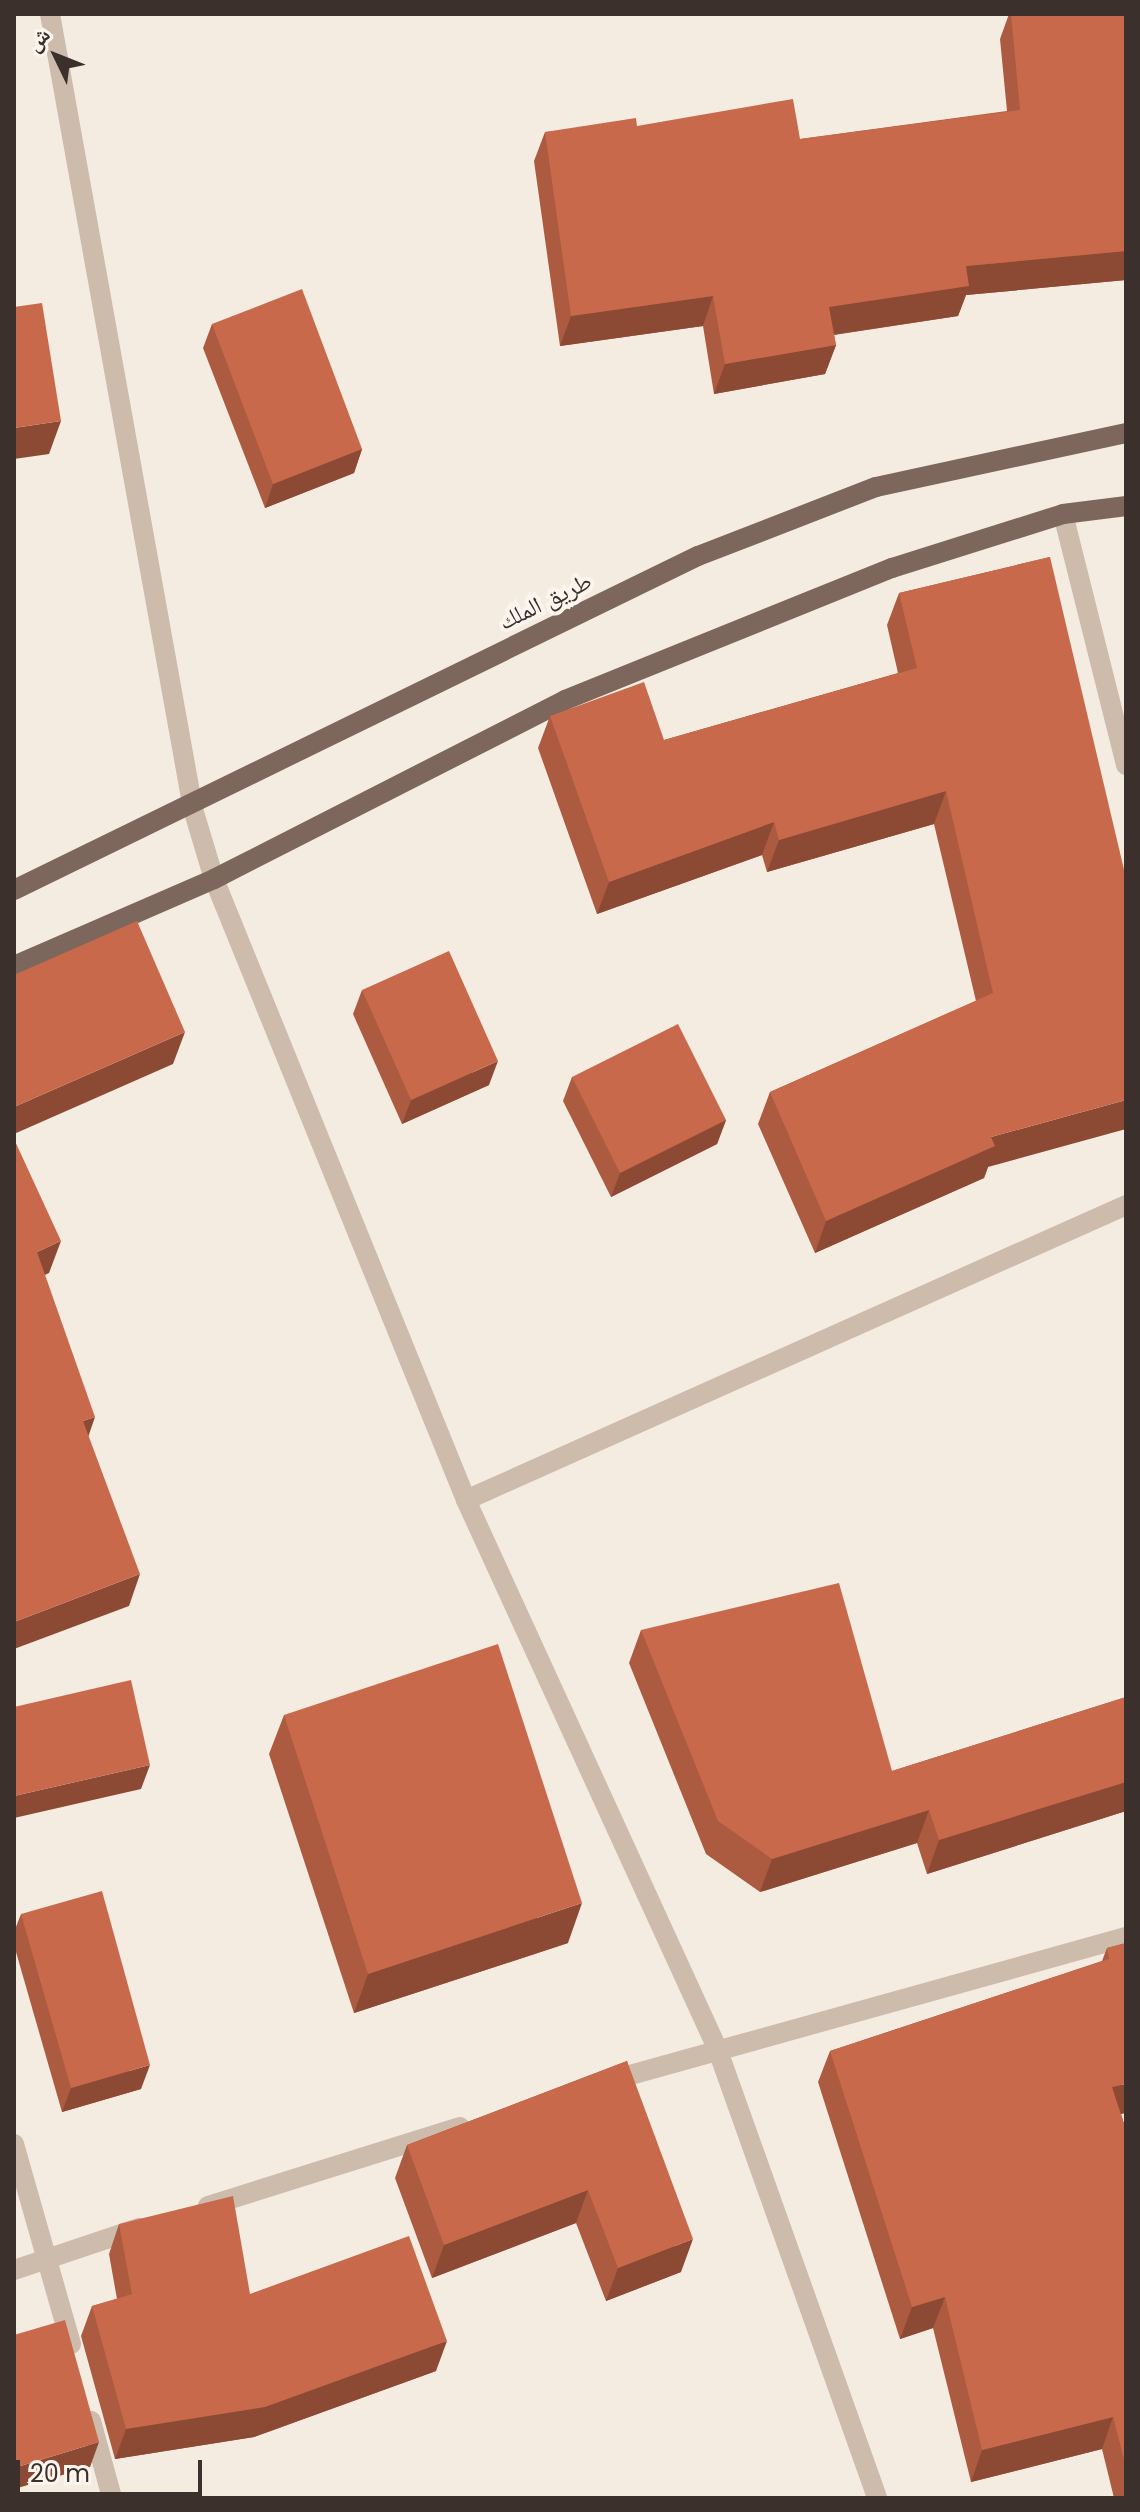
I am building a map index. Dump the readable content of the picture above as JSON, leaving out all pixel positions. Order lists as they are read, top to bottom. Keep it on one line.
{"streets":{"main road":["طريق الملك"]},"scale_bar":"20 m","north":"top left"}
